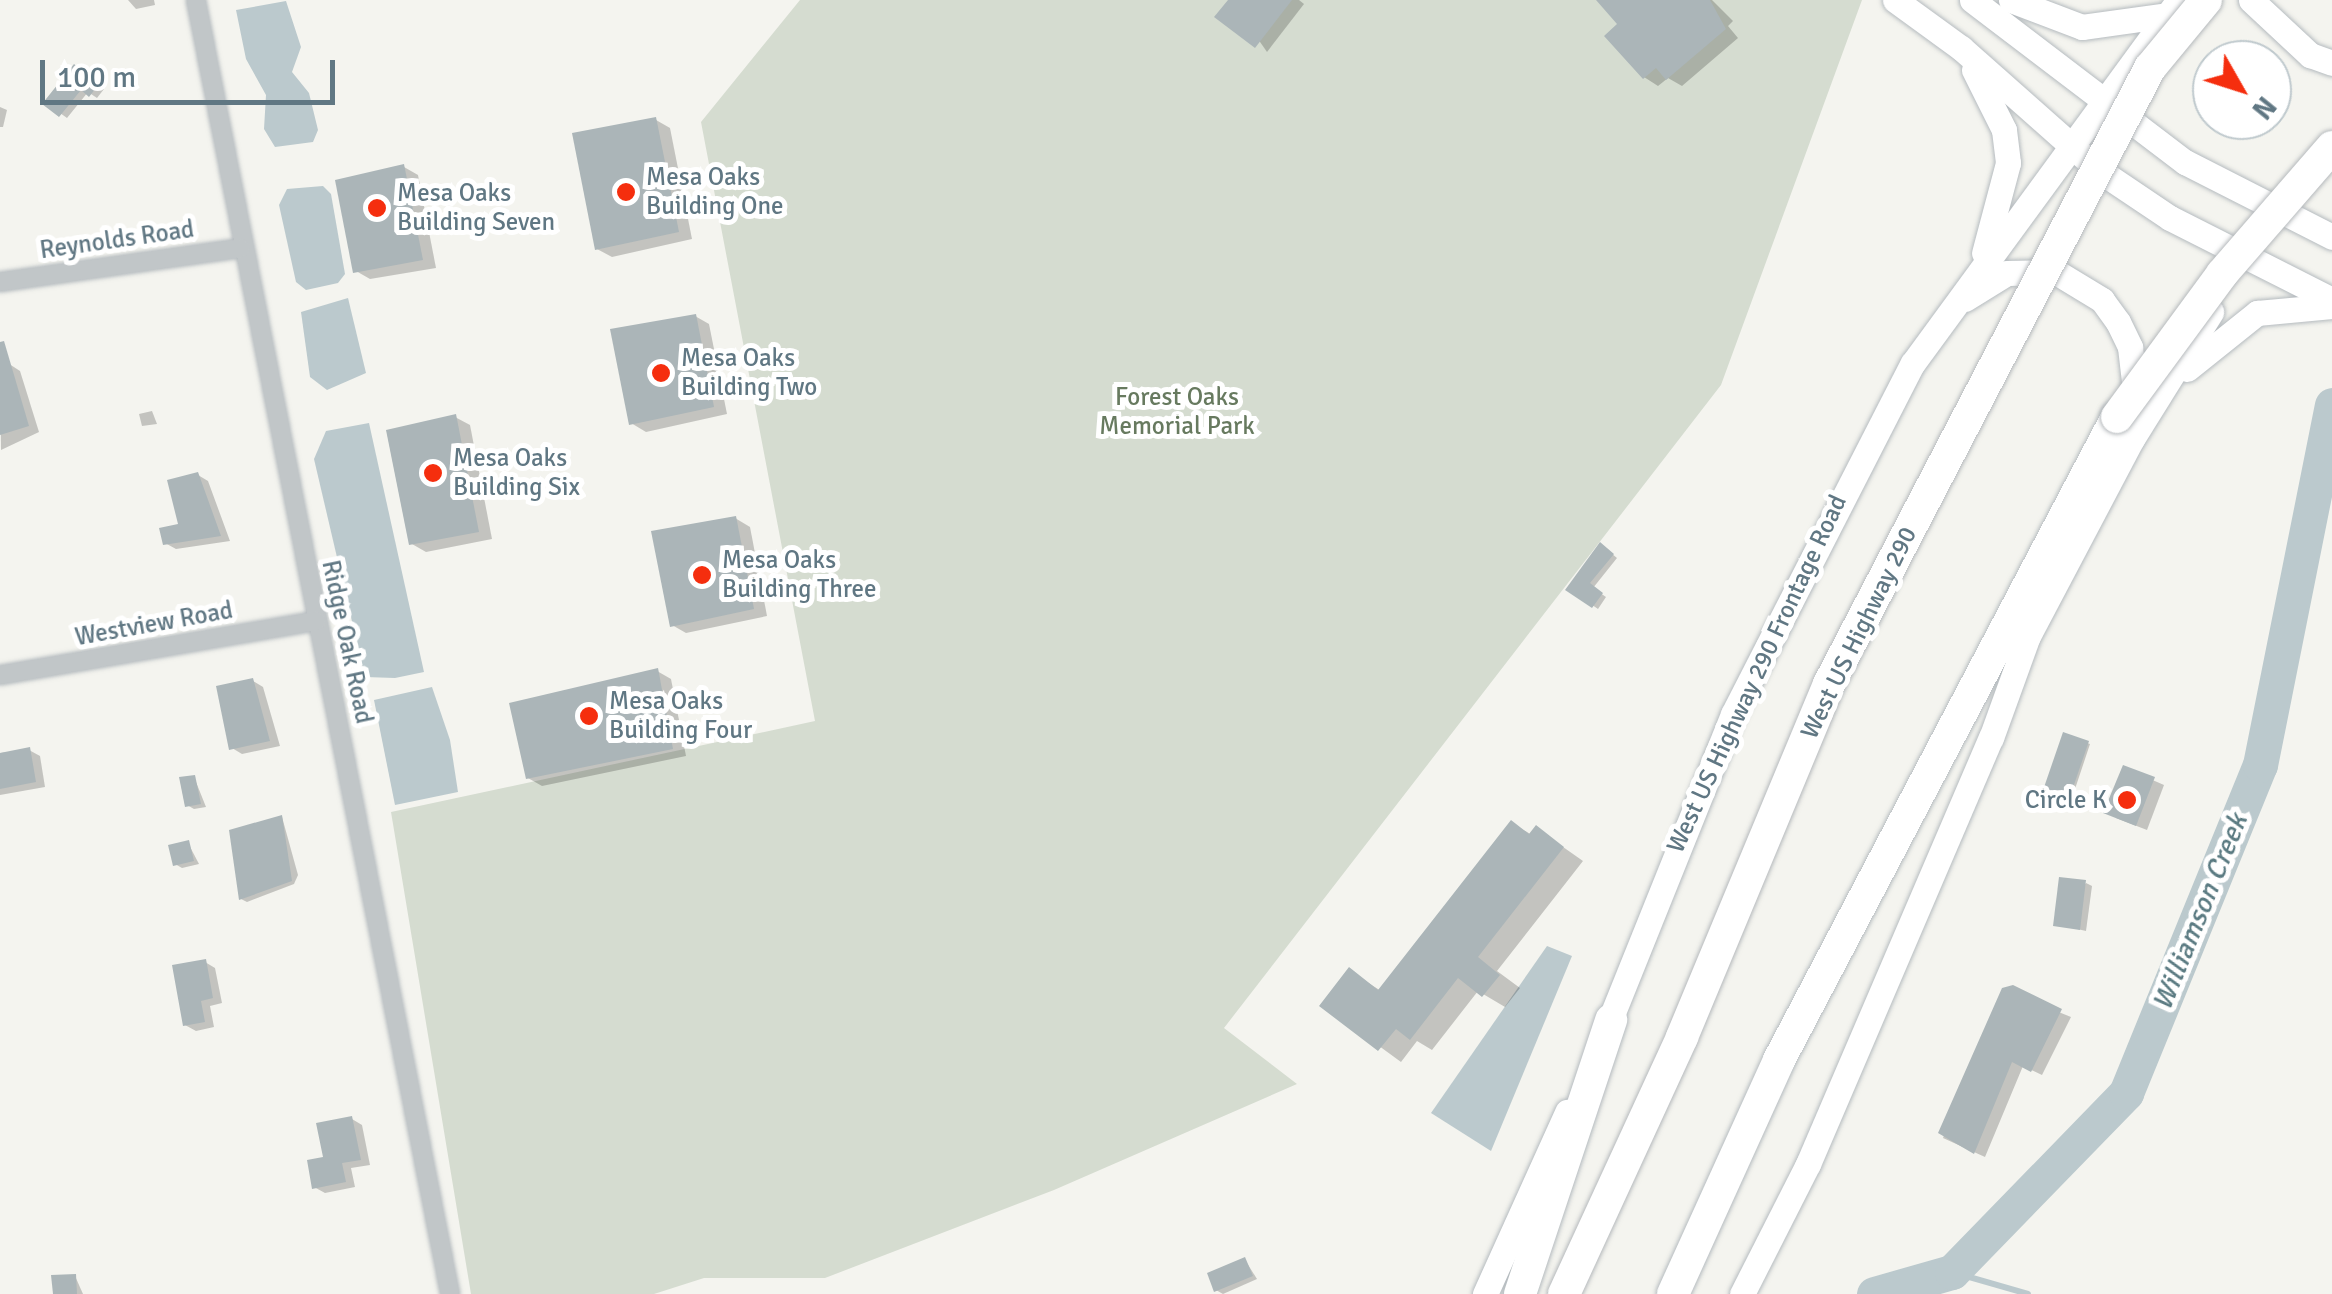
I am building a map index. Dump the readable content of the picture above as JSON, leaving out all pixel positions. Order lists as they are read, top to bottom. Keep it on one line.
{"streets":{"highway":["West US Highway 290"],"main road":["West US Highway 290 Frontage Road"],"street":["Reynolds Road","Westview Road","Ridge Oak Road"]},"crossings":[["Reynolds Road","Ridge Oak Road"],["Westview Road","Ridge Oak Road"]],"water":["Williamson Creek"],"parks":["Forest Oaks Memorial Park"],"places":["Mesa Oaks Building One","Mesa Oaks Building Seven","Mesa Oaks Building Two","Mesa Oaks Building Six","Mesa Oaks Building Three","Mesa Oaks Building Four","Circle K"],"scale_bar":"100 m","north":"bottom right"}
